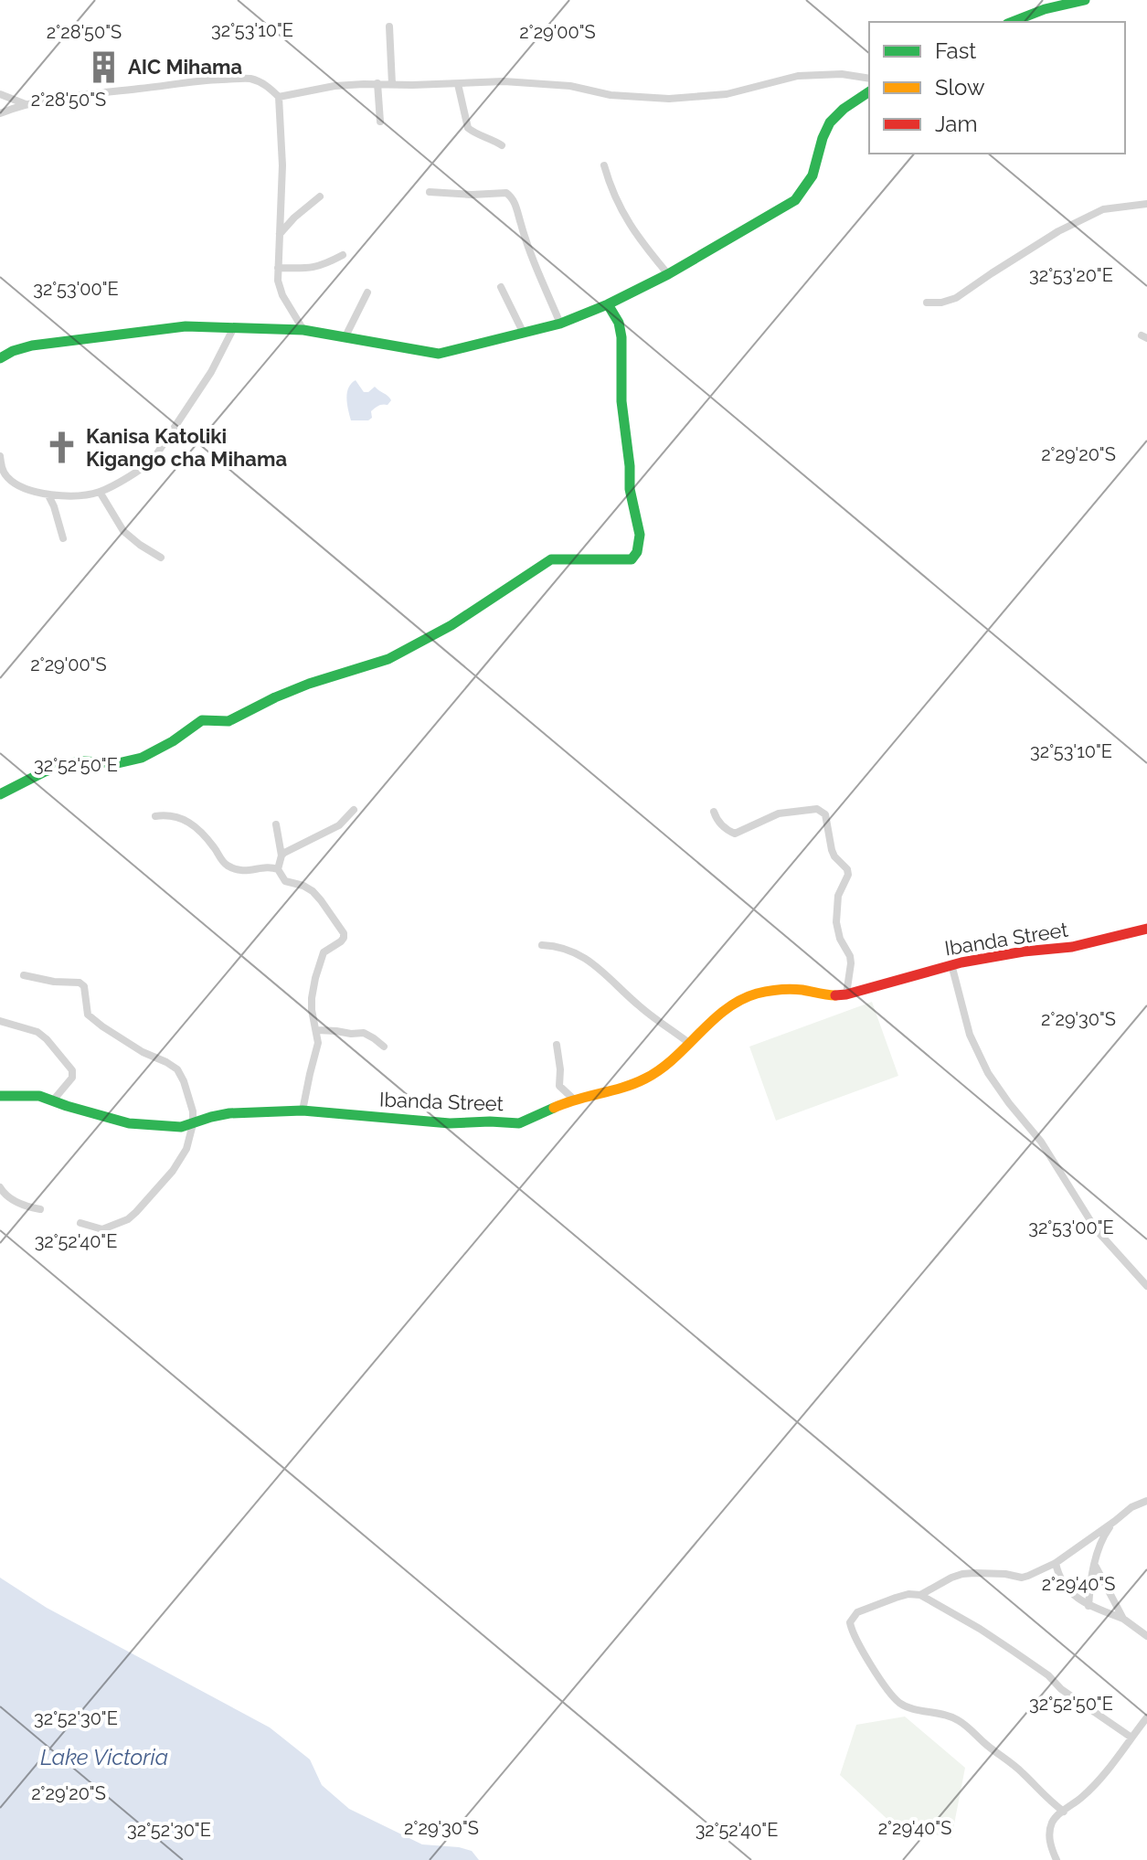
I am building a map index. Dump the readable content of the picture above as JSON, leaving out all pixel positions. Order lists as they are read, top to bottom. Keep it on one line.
{"streets":{"street":["Ibanda Street"]},"water":["Lake Victoria"],"places":{"building":["AIC Mihama"],"church":["Kanisa Katoliki Kigango cha Mihama"]},"legend":["Fast","Slow","Jam"],"coordinates":["32°53'10\"E","2°28'50\"S","2°29'00\"S","32°53'20\"E","32°53'00\"E","2°29'20\"S","32°52'50\"E","2°29'30\"S","32°52'40\"E","2°29'40\"S","32°52'30\"E"]}
